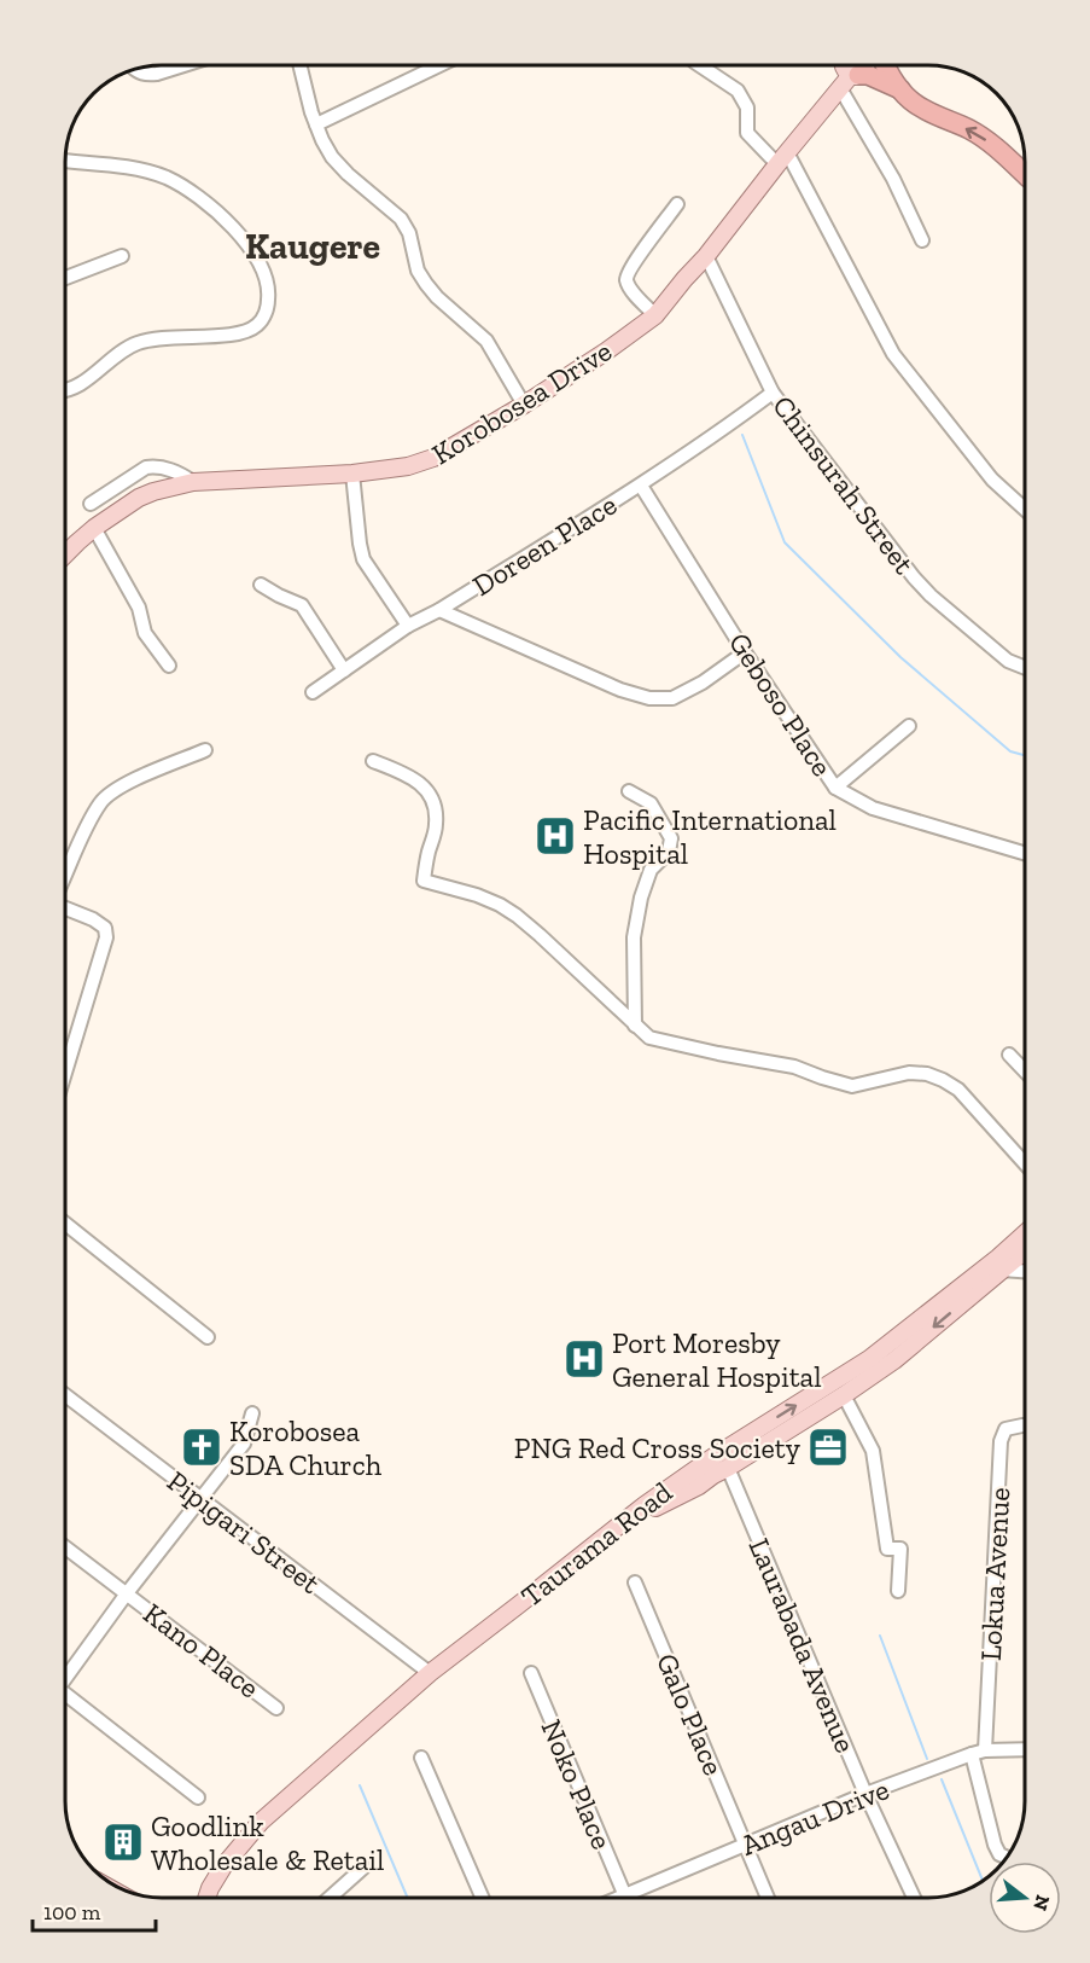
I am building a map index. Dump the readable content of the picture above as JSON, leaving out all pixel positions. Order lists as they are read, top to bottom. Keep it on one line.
{"streets":{"main road":["Korobosea Drive","Taurama Road"],"street":["Chinsurah Street","Doreen Place","Geboso Place","Pipigari Street","Lokua Avenue","Laurabada Avenue","Kano Place","Galo Place","Noko Place","Angau Drive"]},"crossings":[["Korobosea Drive","Chinsurah Street"],["Chinsurah Street","Doreen Place"],["Doreen Place","Geboso Place"],["Pipigari Street","Taurama Road"],["Taurama Road","Laurabada Avenue"],["Lokua Avenue","Angau Drive"],["Laurabada Avenue","Angau Drive"],["Galo Place","Angau Drive"]],"districts":["Kaugere"],"places":{"hospital":["Pacific International Hospital","Port Moresby General Hospital"],"church":["Korobosea SDA Church"],"office":["PNG Red Cross Society"],"building":["Goodlink Wholesale & Retail"]},"scale_bar":"100 m","north":"right"}
